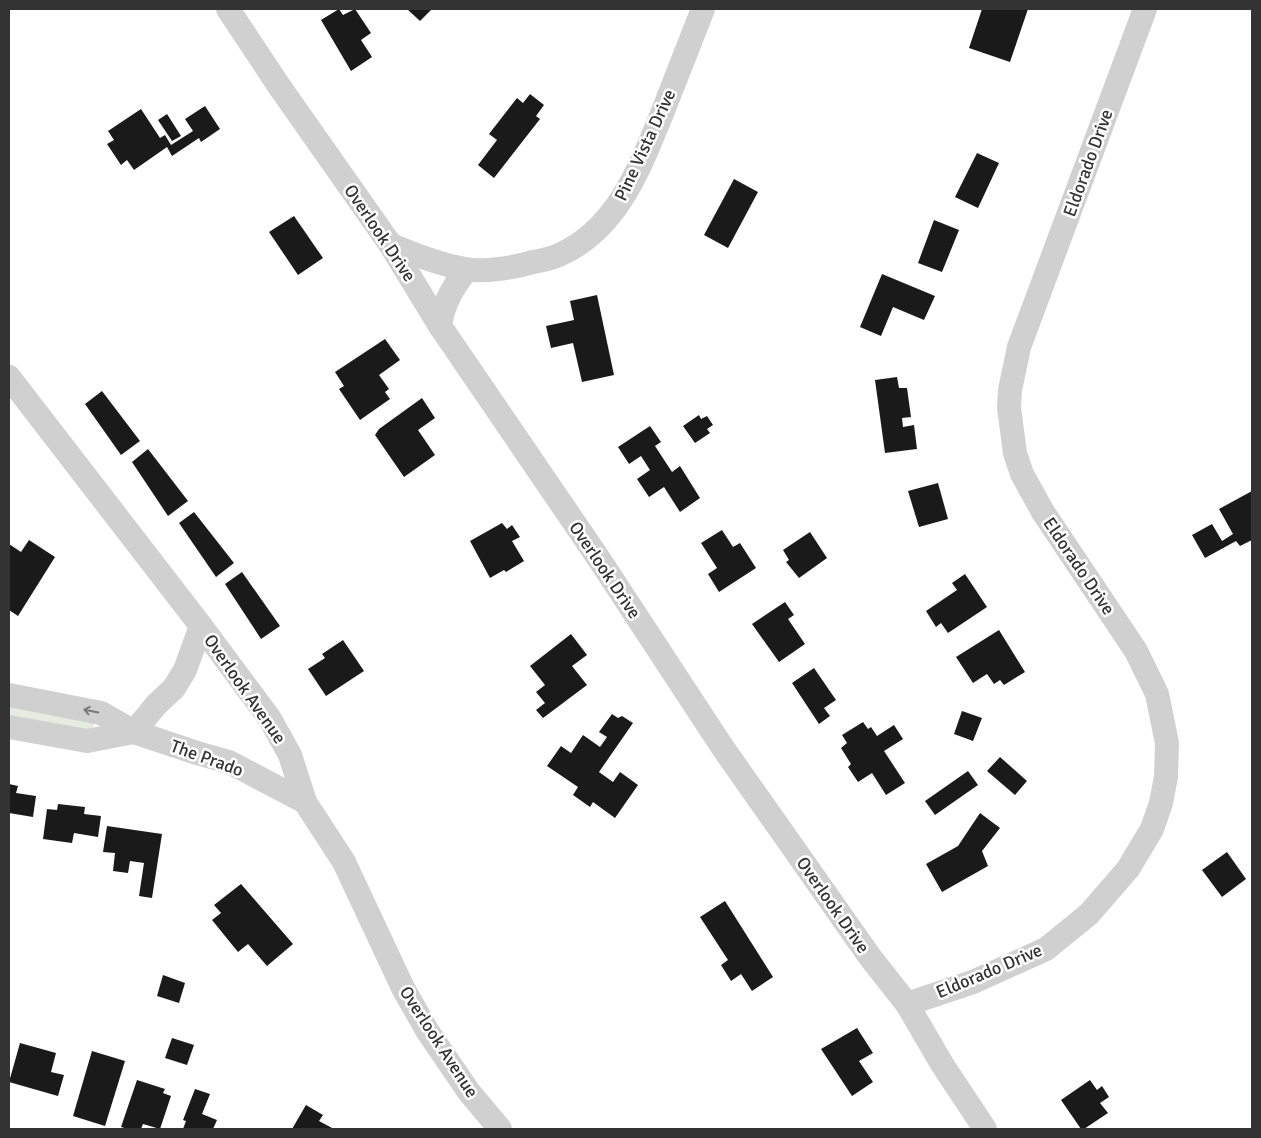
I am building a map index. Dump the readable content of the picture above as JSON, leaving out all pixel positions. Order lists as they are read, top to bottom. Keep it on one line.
{"streets":{"street":["Pine Vista Drive","Eldorado Drive","Overlook Drive","Overlook Avenue","The Prado"]},"crossings":[["Pine Vista Drive","Overlook Drive"],["Eldorado Drive","Overlook Drive"],["Overlook Avenue","The Prado"]]}
